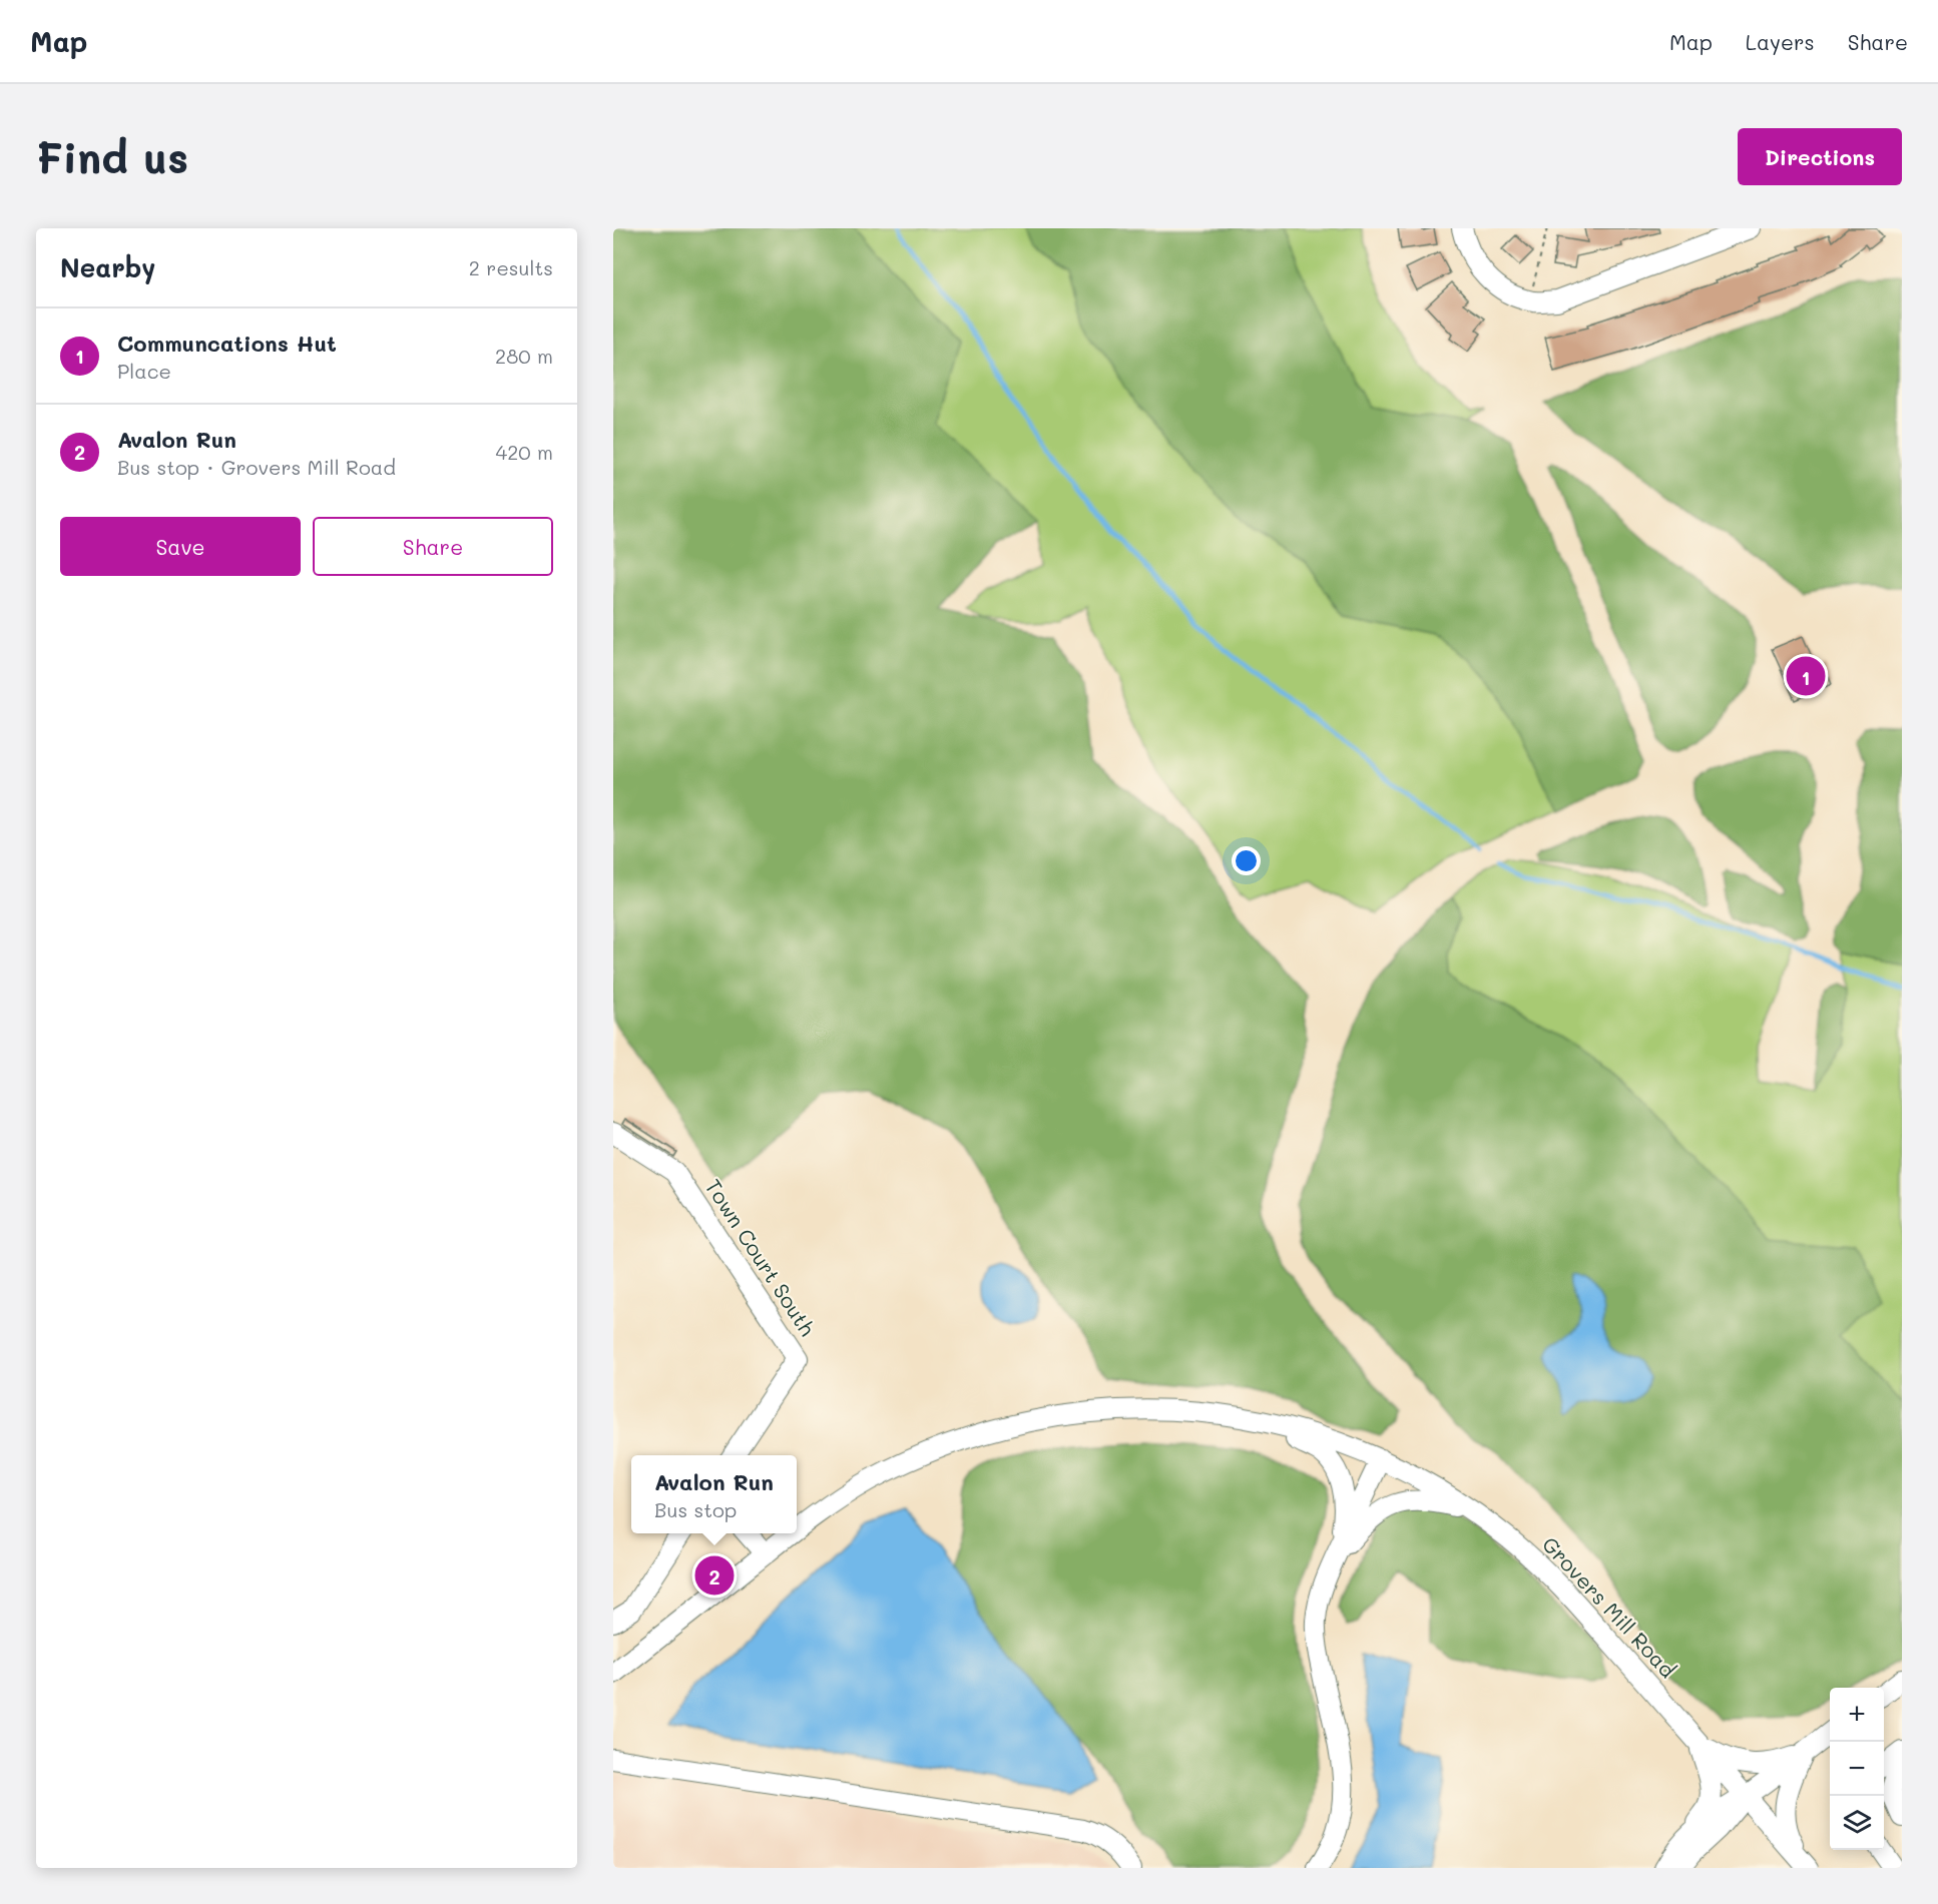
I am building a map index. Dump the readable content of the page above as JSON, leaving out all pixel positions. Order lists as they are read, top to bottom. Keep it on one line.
{"streets":{"street":["Town Court South","Grovers Mill Road"]},"page":{"header":"Map","nav":["Map","Layers","Share"],"buttons":["Directions",["Save","Share"]],"title":"Find us","heading":["Nearby","2 results"],"list":[{"mark":"1","name":"Communcations Hut","note":"Place","value":"280 m"},{"mark":"2","name":"Avalon Run","note":"Bus stop · Grovers Mill Road","value":"420 m"}],"pins":["1","2"],"popup":["Avalon Run","Bus stop"],"map_buttons":["+","−"]}}
